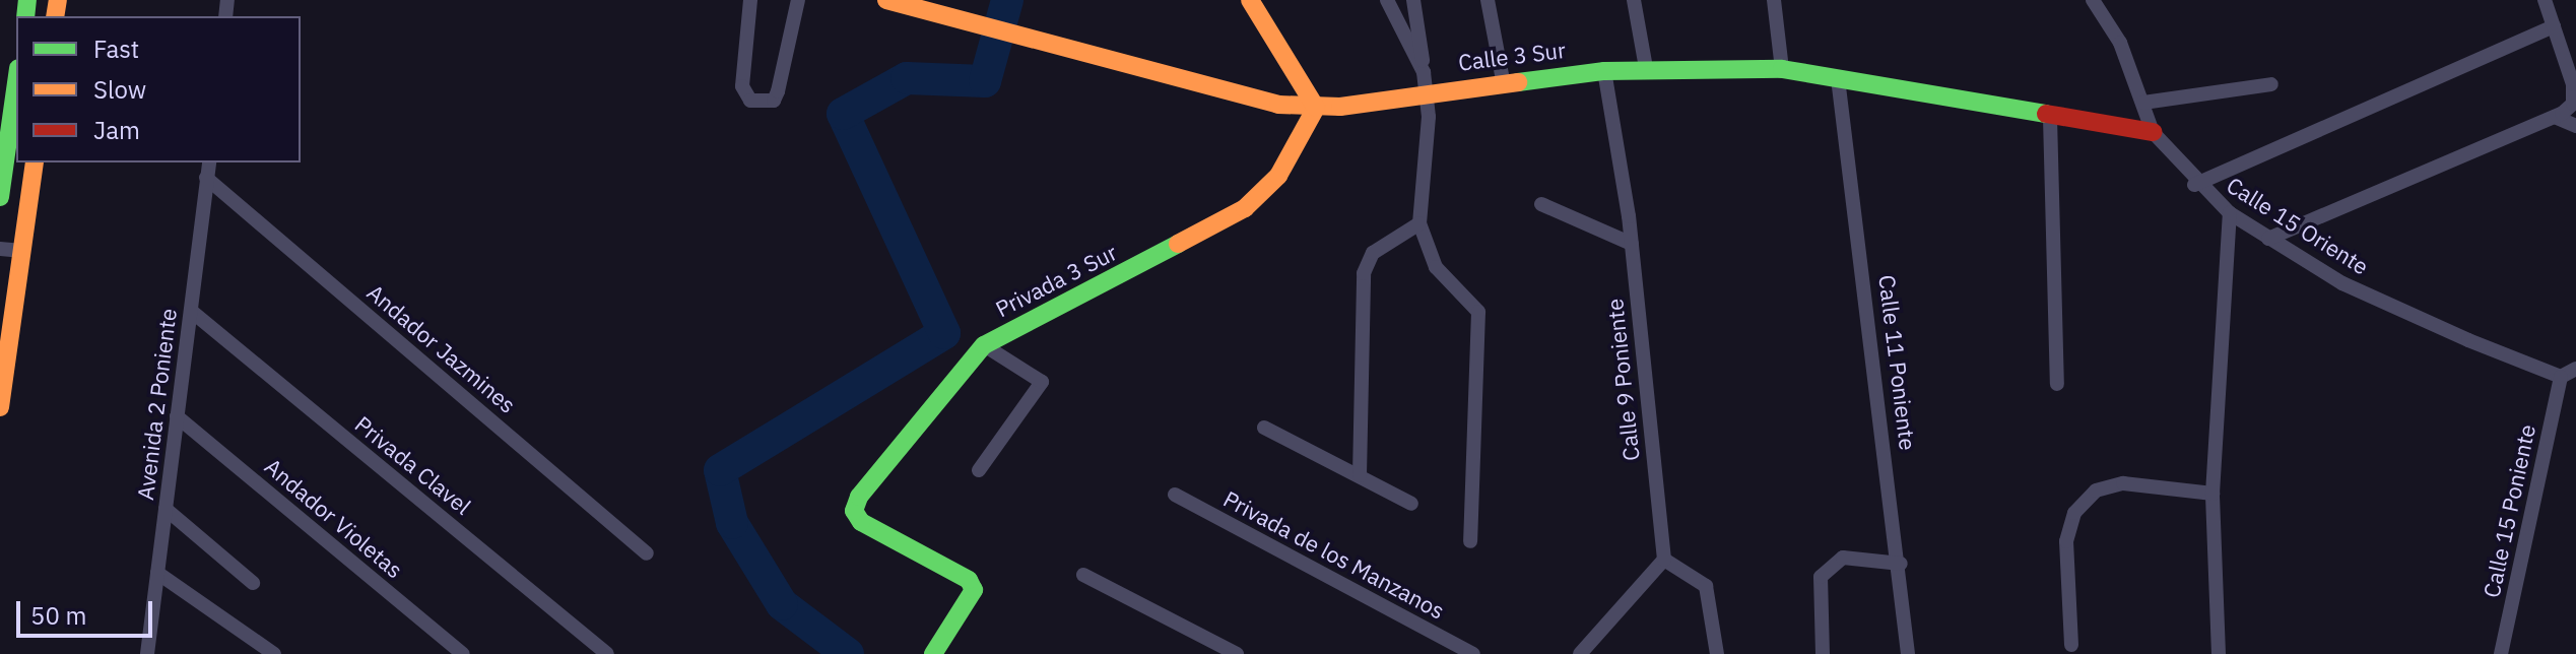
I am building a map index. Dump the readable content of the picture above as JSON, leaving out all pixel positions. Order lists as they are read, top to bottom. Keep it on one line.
{"streets":{"street":["Calle 3 Sur","Calle 15 Oriente","Privada 3 Sur","Andador Jazmines","Calle 11 Poniente","Calle 9 Poniente","Avenida 2 Poniente","Privada Clavel","Calle 15 Poniente","Andador Violetas","Privada de los Manzanos"]},"crossings":[["Calle 3 Sur","Calle 15 Oriente"],["Calle 3 Sur","Privada 3 Sur"],["Calle 3 Sur","Calle 11 Poniente"],["Calle 3 Sur","Calle 9 Poniente"],["Calle 15 Oriente","Calle 15 Poniente"],["Andador Jazmines","Avenida 2 Poniente"],["Avenida 2 Poniente","Privada Clavel"],["Avenida 2 Poniente","Andador Violetas"]],"legend":["Fast","Slow","Jam"],"scale_bar":"50 m"}
